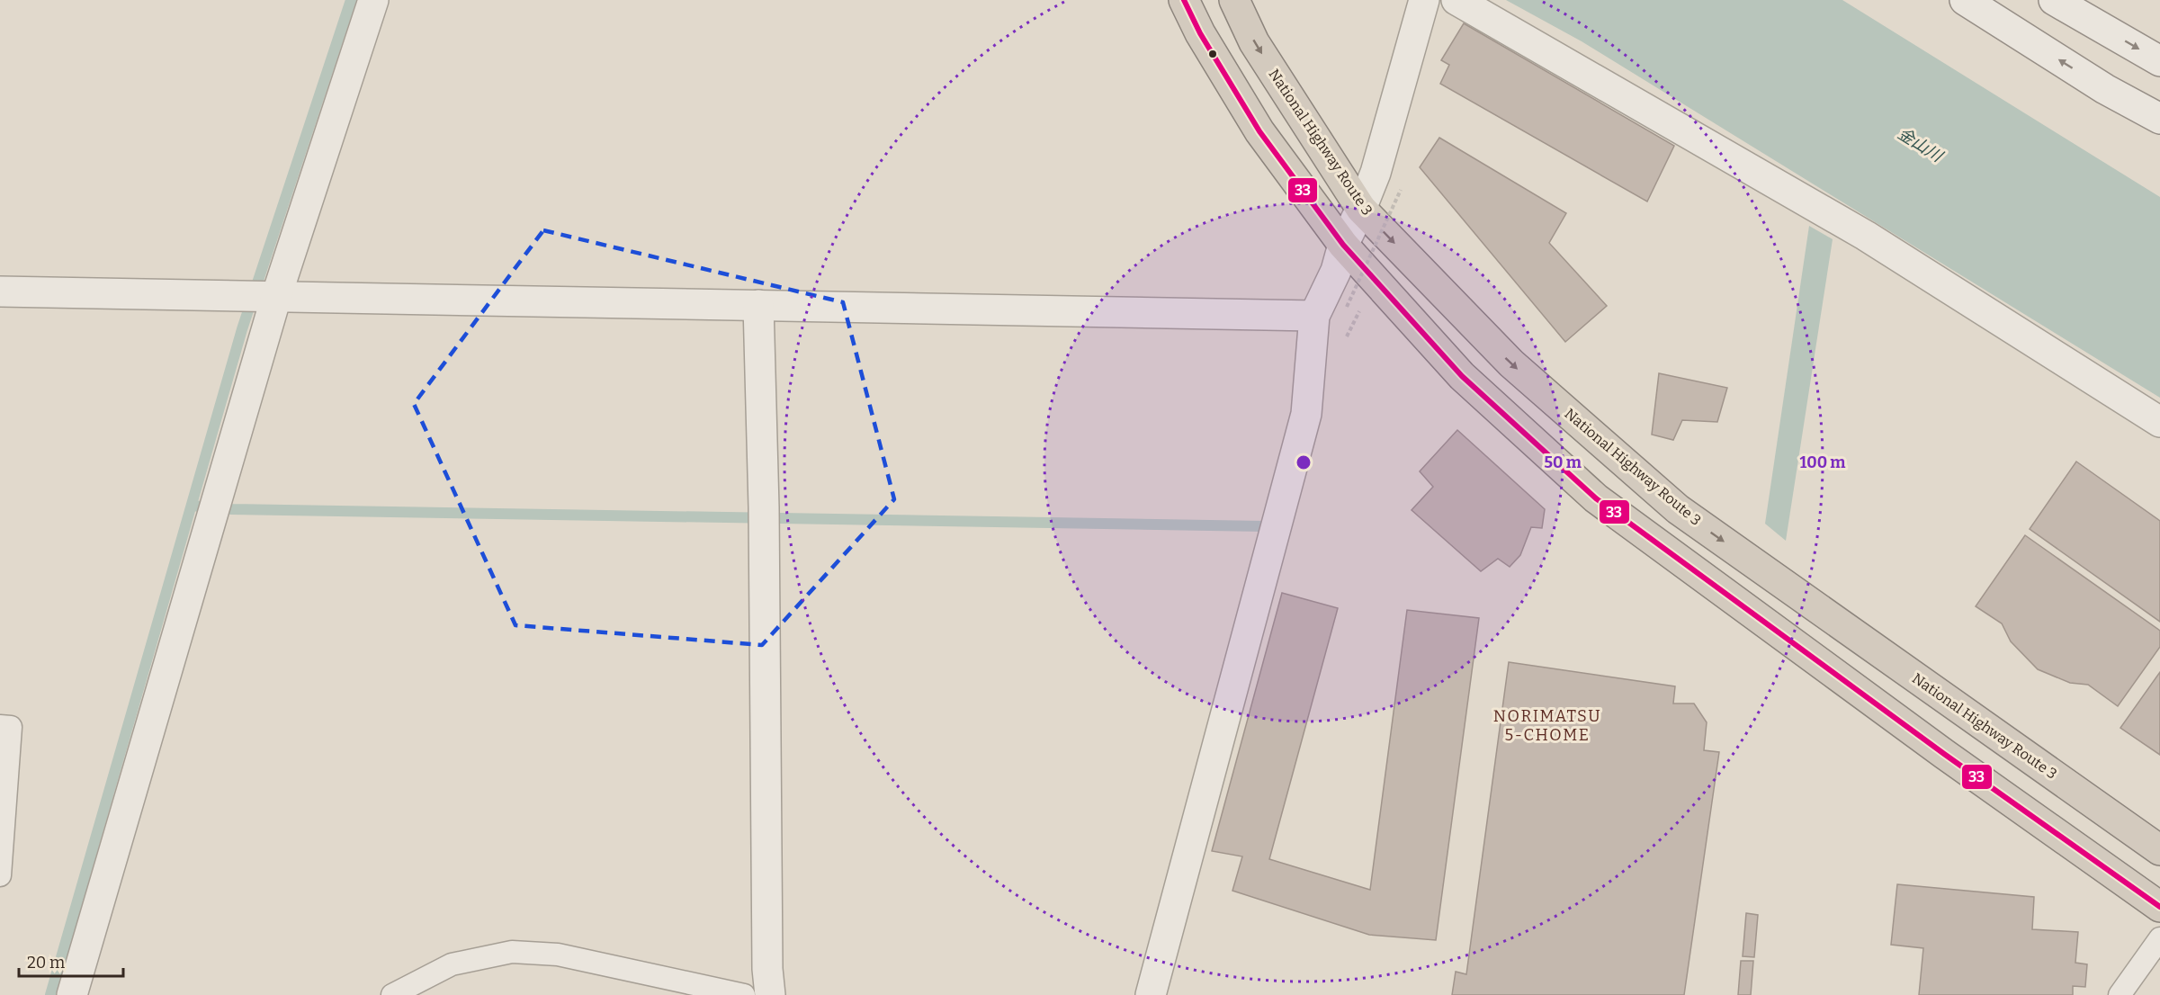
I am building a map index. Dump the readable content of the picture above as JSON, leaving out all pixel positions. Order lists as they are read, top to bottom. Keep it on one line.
{"streets":{"highway":["National Highway Route 3"]},"districts":["NORIMATSU 5-CHOME"],"water":["金山川"],"lines":["transit line 33"],"scale_bar":"20 m","rings":["50 m","100 m"]}
